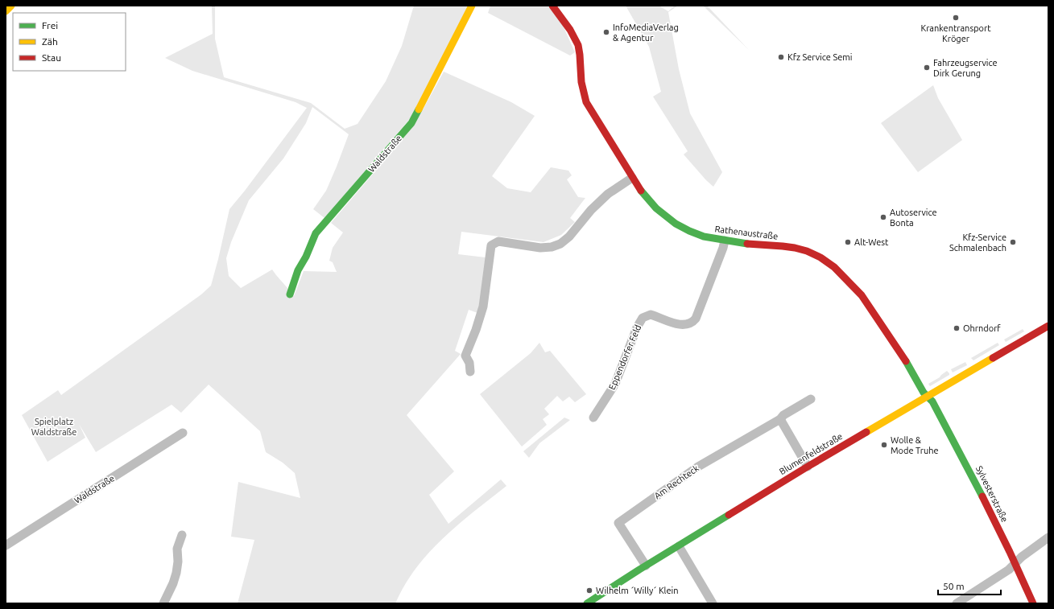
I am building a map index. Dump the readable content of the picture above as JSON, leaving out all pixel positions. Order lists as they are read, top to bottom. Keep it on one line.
{"streets":{"street":["Waldstraße","Rathenaustraße","Eppendorfer Feld","Blumenfeldstraße","Am Rechteck","Sylvesterstraße"]},"crossings":[["Rathenaustraße","Eppendorfer Feld"],["Rathenaustraße","Blumenfeldstraße"],["Rathenaustraße","Sylvesterstraße"],["Blumenfeldstraße","Am Rechteck"],["Blumenfeldstraße","Sylvesterstraße"]],"parks":["Spielplatz Waldstraße"],"places":["Krankentransport Kröger","InfoMediaVerlag & Agentur","Kfz Service Semi","Fahrzeugservice Dirk Gerung","Autoservice Bonta","Alt-West","Kfz-Service Schmalenbach","Ohrndorf","Wolle & Mode Truhe","Wilhelm ´Willy´ Klein"],"legend":["Frei","Zäh","Stau"],"scale_bar":"50 m"}
